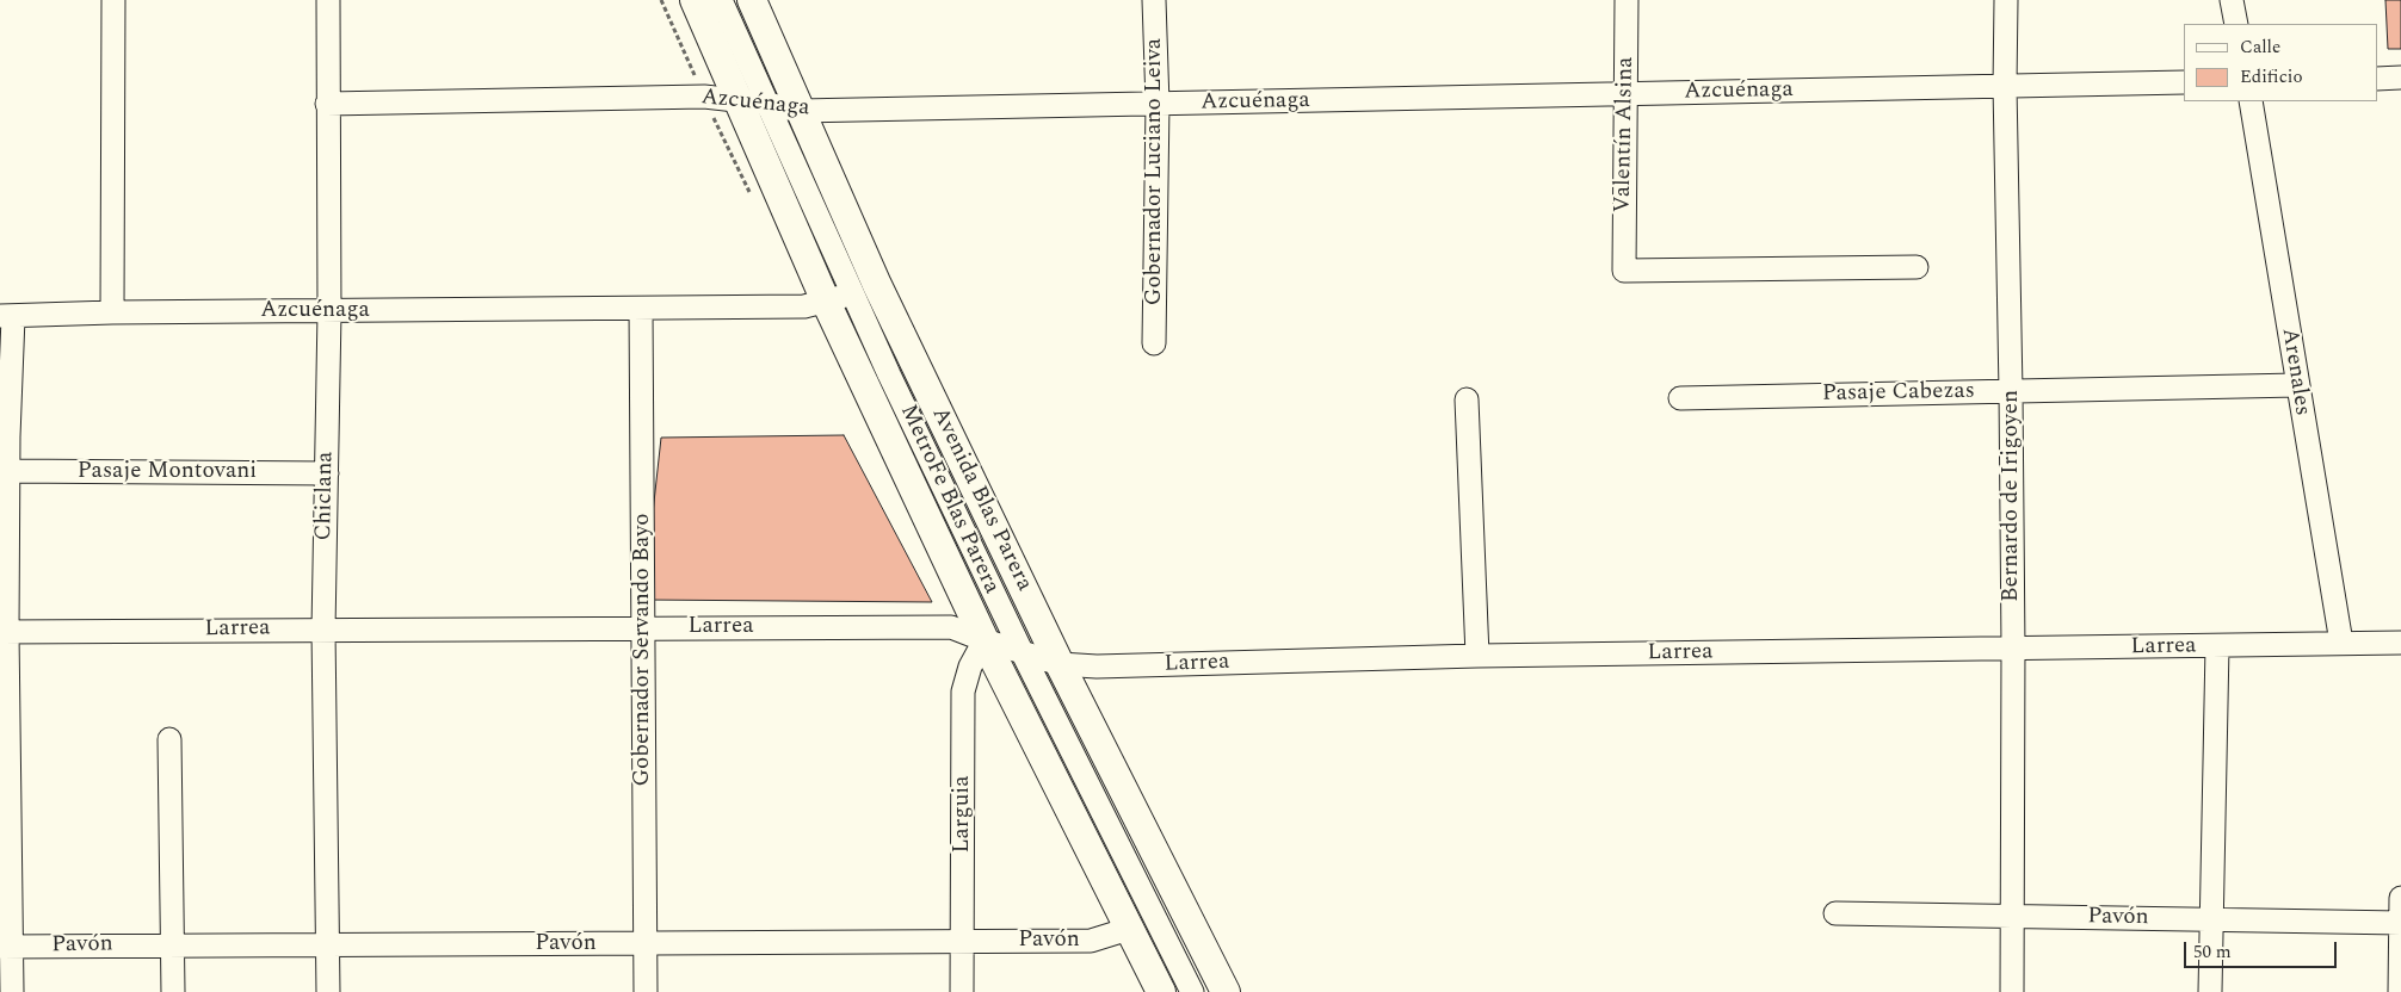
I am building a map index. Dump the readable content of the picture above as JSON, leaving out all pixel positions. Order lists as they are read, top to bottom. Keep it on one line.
{"streets":{"main road":["Avenida Blas Parera"],"street":["Azcuénaga","Valentín Alsina","Gobernador Luciano Leiva","Arenales","Pasaje Cabezas","Pasaje Montovani","Chiclana","Bernardo de Irigoyen","MetroFe Blas Parera","Larrea","Gobernador Servando Bayo","Larguia","Pavón"]},"crossings":[["Azcuénaga","Valentín Alsina"],["Azcuénaga","Gobernador Luciano Leiva"],["Azcuénaga","Chiclana"],["Azcuénaga","Bernardo de Irigoyen"],["Azcuénaga","MetroFe Blas Parera"],["Azcuénaga","Avenida Blas Parera"],["Azcuénaga","Gobernador Servando Bayo"],["Arenales","Pasaje Cabezas"],["Arenales","Larrea"],["Pasaje Cabezas","Bernardo de Irigoyen"],["Pasaje Montovani","Chiclana"],["Chiclana","Larrea"],["Chiclana","Pavón"],["Bernardo de Irigoyen","Larrea"],["Bernardo de Irigoyen","Pavón"],["MetroFe Blas Parera","Avenida Blas Parera"],["MetroFe Blas Parera","Larrea"],["Avenida Blas Parera","Larrea"],["Larrea","Gobernador Servando Bayo"],["Larrea","Larguia"],["Gobernador Servando Bayo","Pavón"],["Larguia","Pavón"]],"legend":["Calle","Edificio"],"scale_bar":"50 m"}
